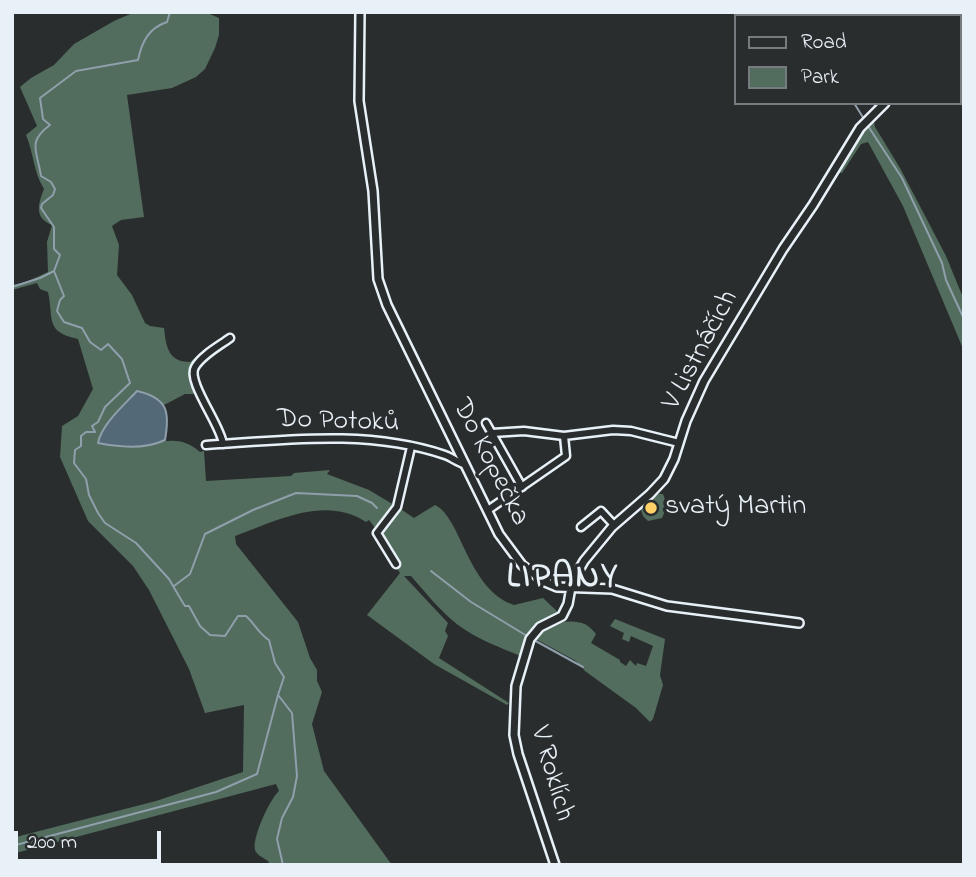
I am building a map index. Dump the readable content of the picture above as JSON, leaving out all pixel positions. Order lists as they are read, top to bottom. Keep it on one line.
{"streets":{"street":["V Listnáčích","Do Potoků","Do Kopečka","V Roklích"]},"crossings":[["V Listnáčích","Do Kopečka"],["V Listnáčích","V Roklích"],["Do Potoků","Do Kopečka"],["Do Kopečka","V Roklích"]],"districts":["LIPANY"],"places":["svatý Martin"],"legend":["Road","Park"],"scale_bar":"200 m"}
